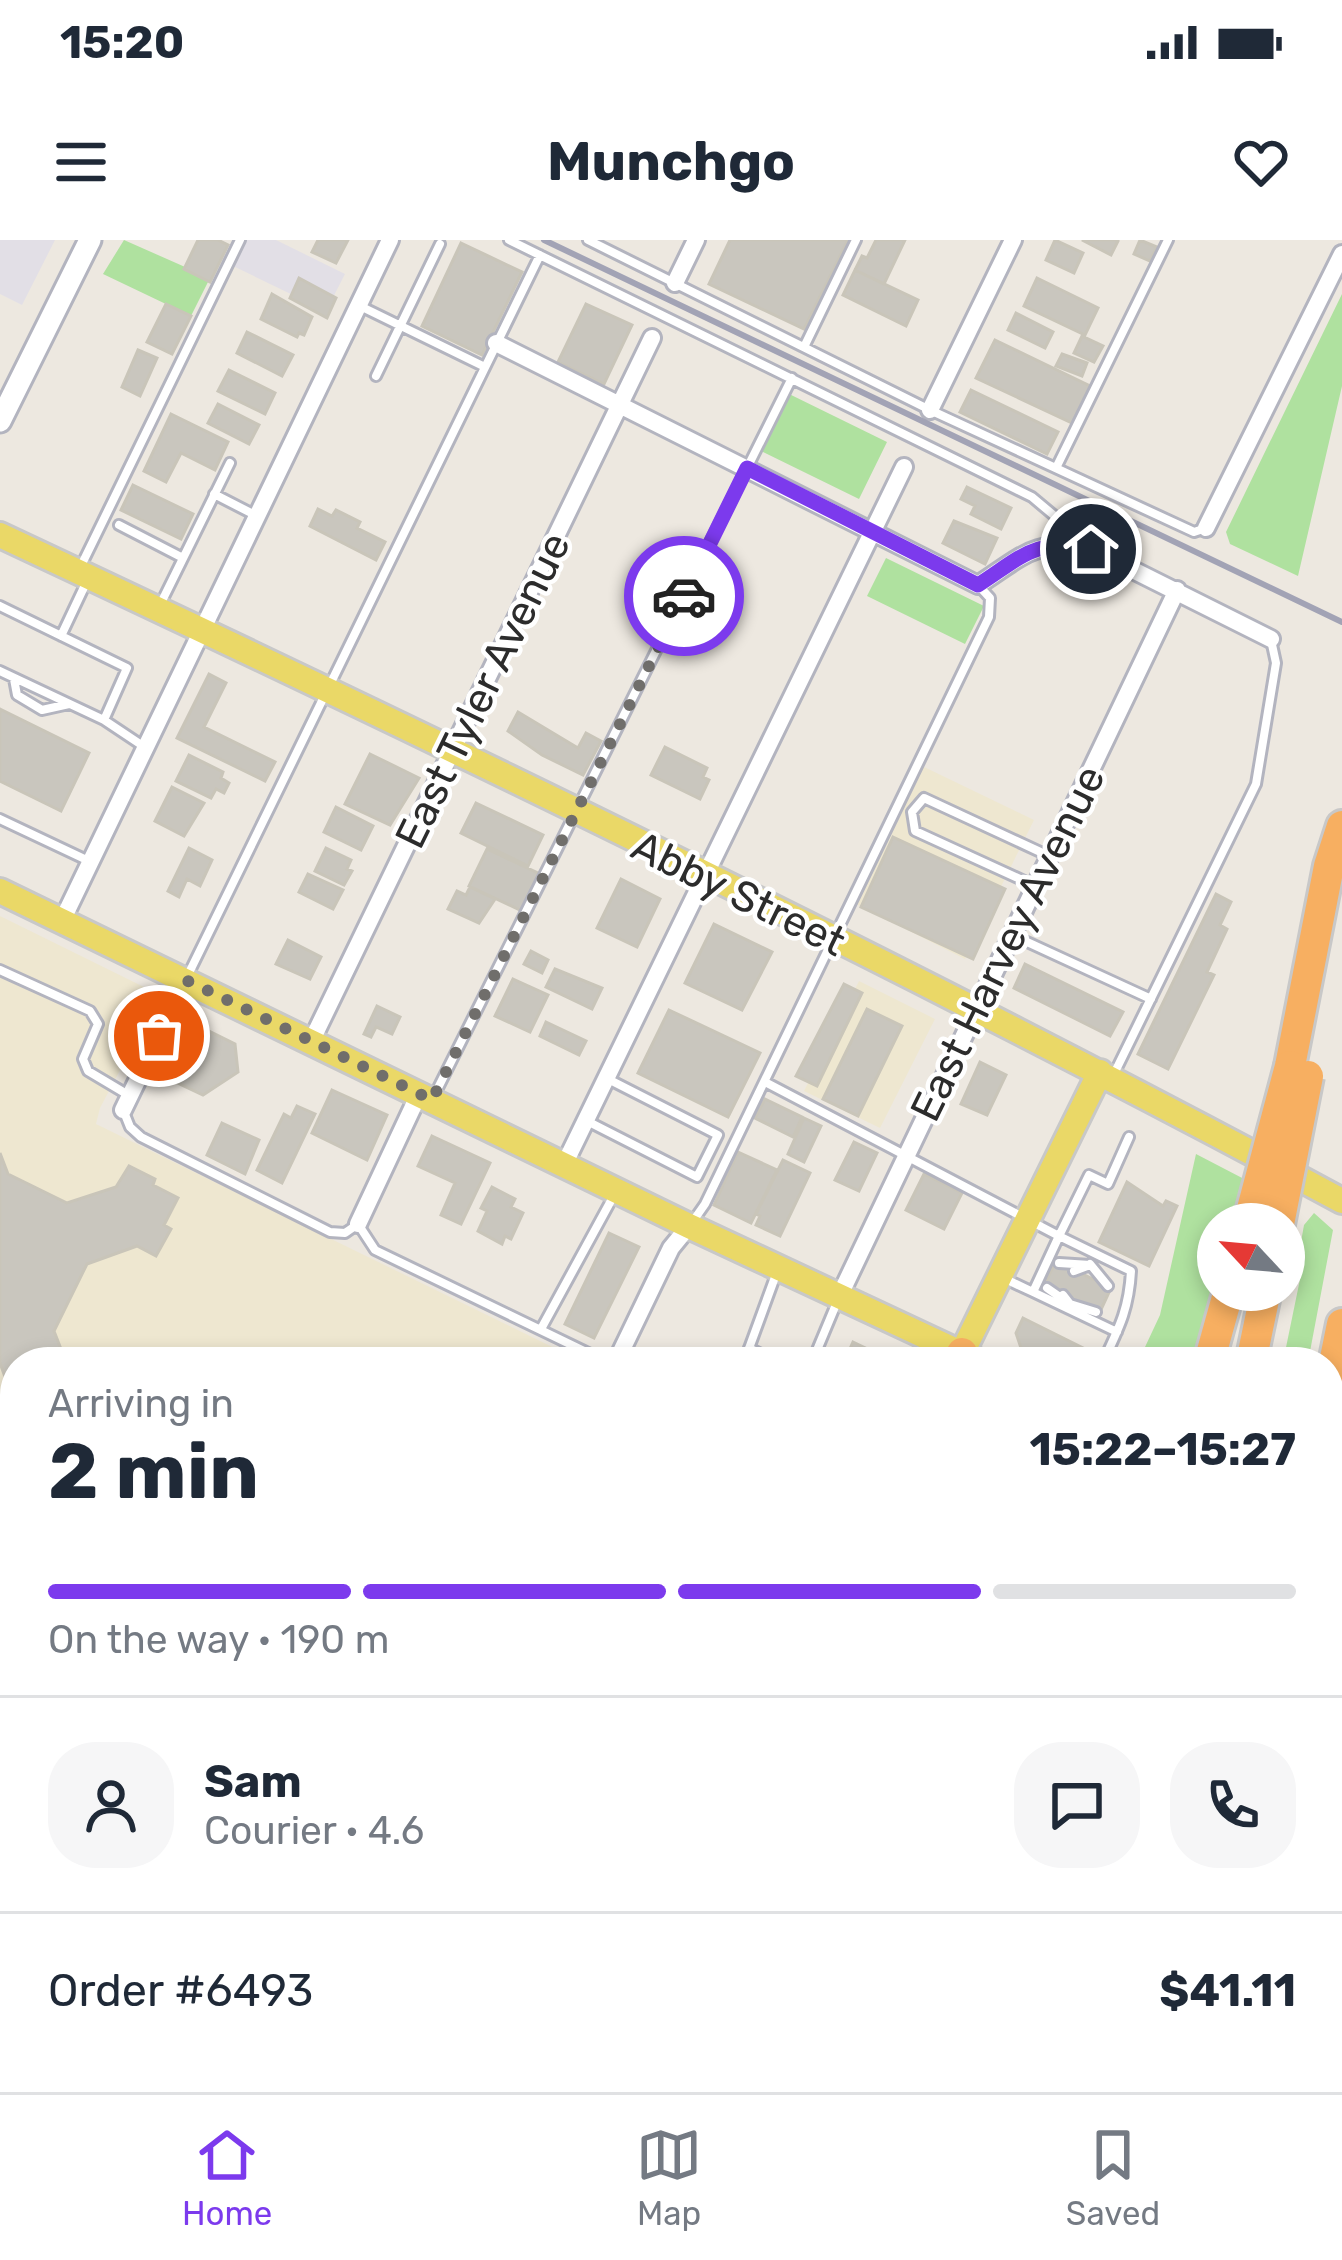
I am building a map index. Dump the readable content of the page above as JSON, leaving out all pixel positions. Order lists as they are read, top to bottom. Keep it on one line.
{"streets":{"main road":["Abby Street"],"street":["East Tyler Avenue","East Harvey Avenue"]},"crossings":[["East Tyler Avenue","Abby Street"],["Abby Street","East Harvey Avenue"]],"north":"top left","page":{"status":"15:20","header":"Munchgo","heading":["2 min","Arriving in","15:22–15:27"],"panel":["Sam","Courier · 4.6","Order #6493","$41.11"],"bar":"On the way · 190 m","tabs":["Home","Map","Saved"]}}
